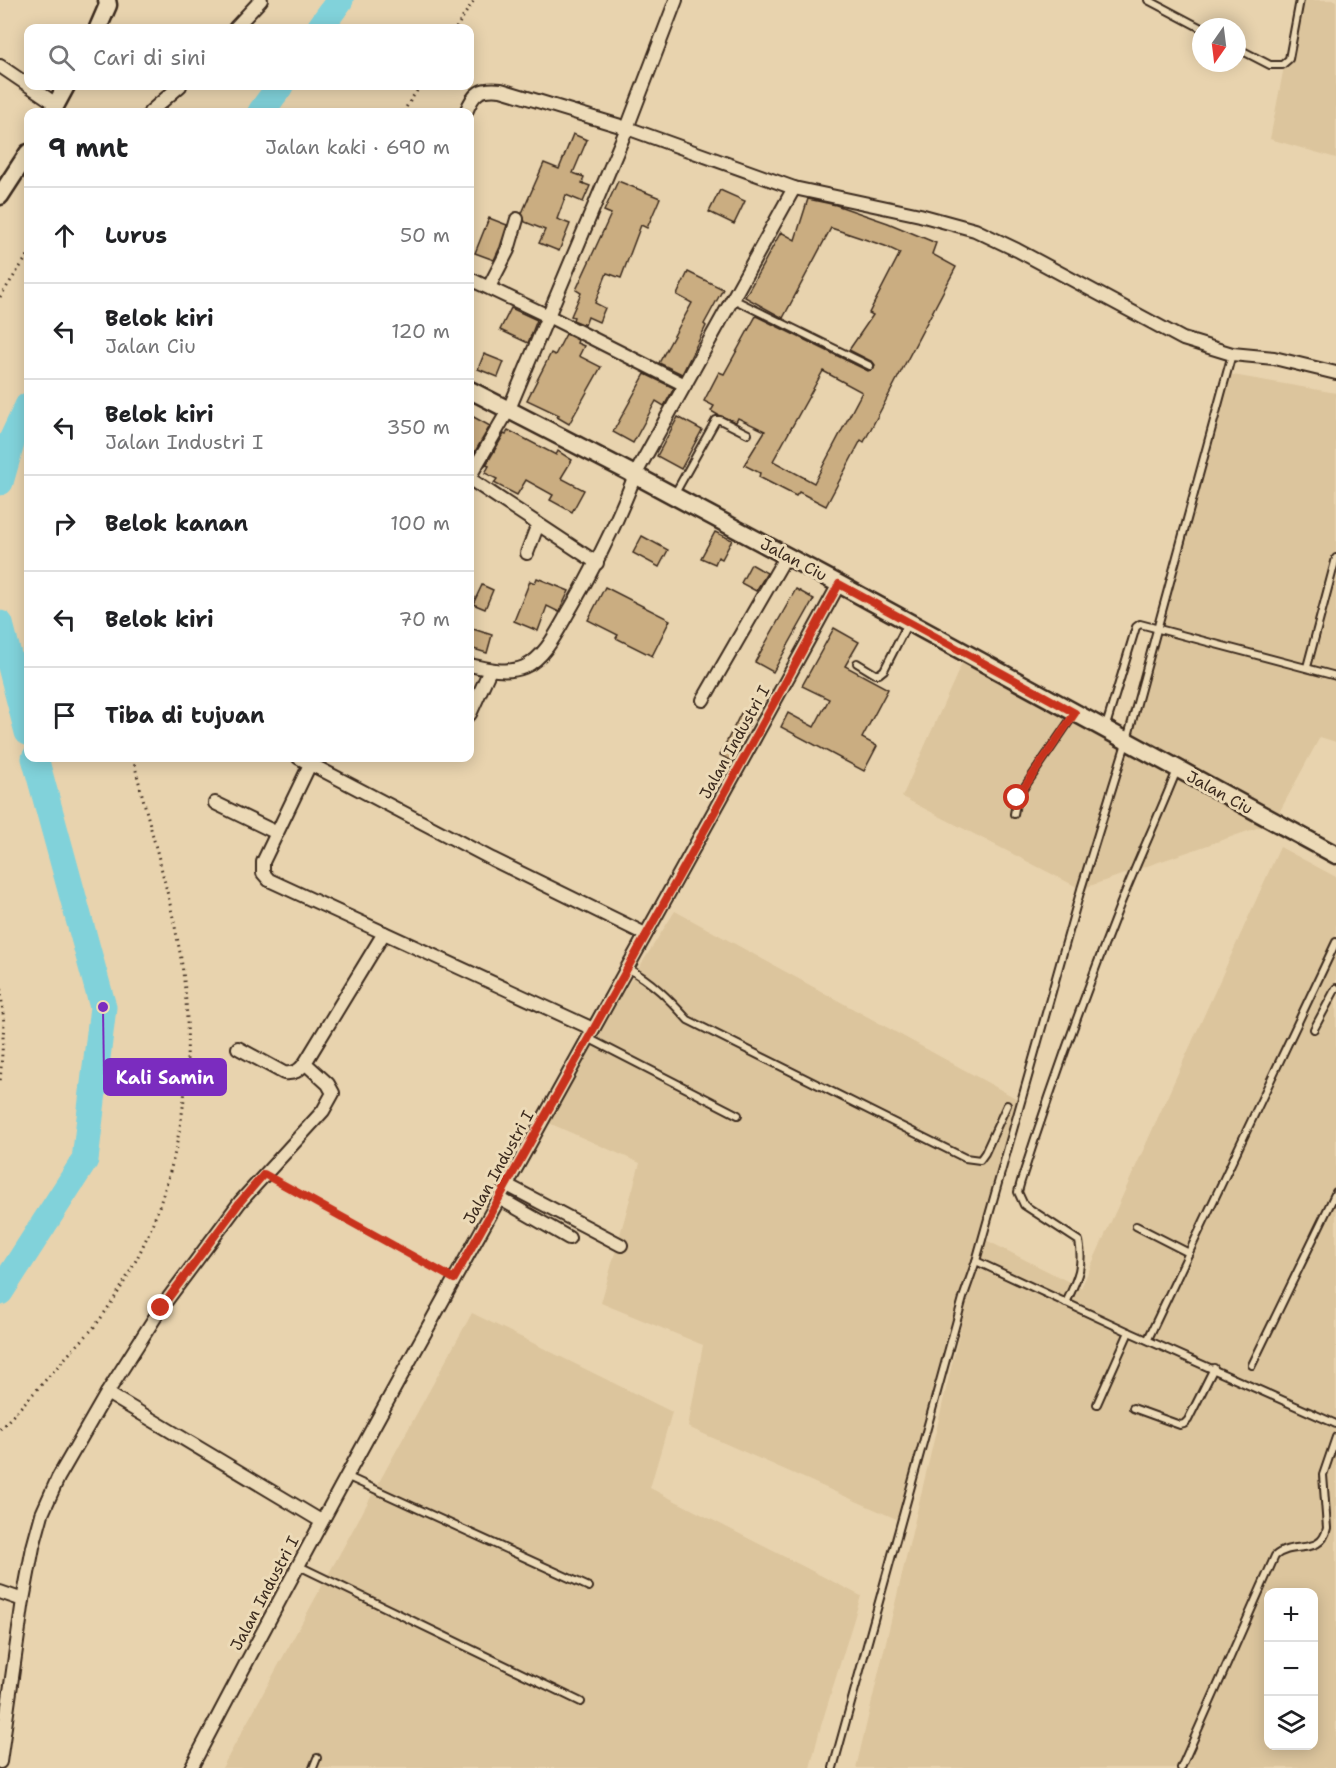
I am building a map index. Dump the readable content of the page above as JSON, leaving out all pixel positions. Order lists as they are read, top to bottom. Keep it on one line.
{"streets":{"street":["Jalan Ciu","Jalan Industri I"]},"crossings":[["Jalan Ciu","Jalan Industri I"]],"places":["Kali Samin"],"north":"bottom","page":{"search":"Cari di sini","heading":["9 mnt","Jalan kaki · 690 m"],"list":[["Lurus","50 m"],["Belok kiri","Jalan Ciu","120 m"],["Belok kiri","Jalan Industri I","350 m"],["Belok kanan","100 m"],["Belok kiri","70 m"],"Tiba di tujuan"],"map_buttons":["+","−"]}}
